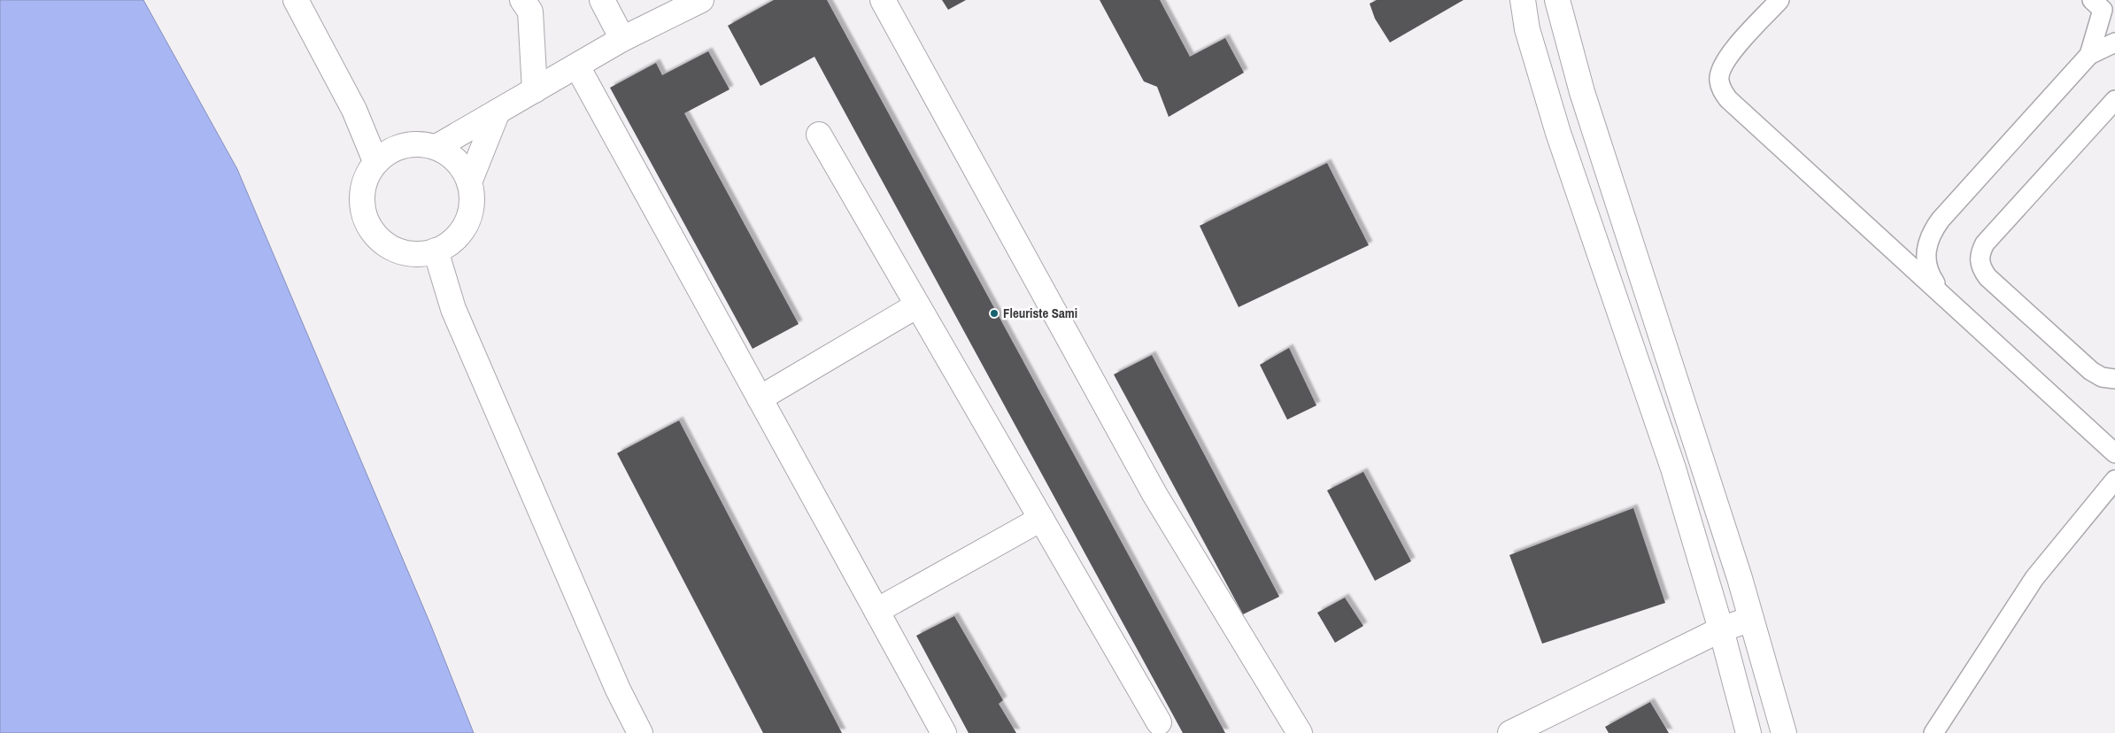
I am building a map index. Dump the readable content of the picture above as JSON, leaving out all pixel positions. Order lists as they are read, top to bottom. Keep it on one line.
{"places":["Fleuriste Sami"]}
